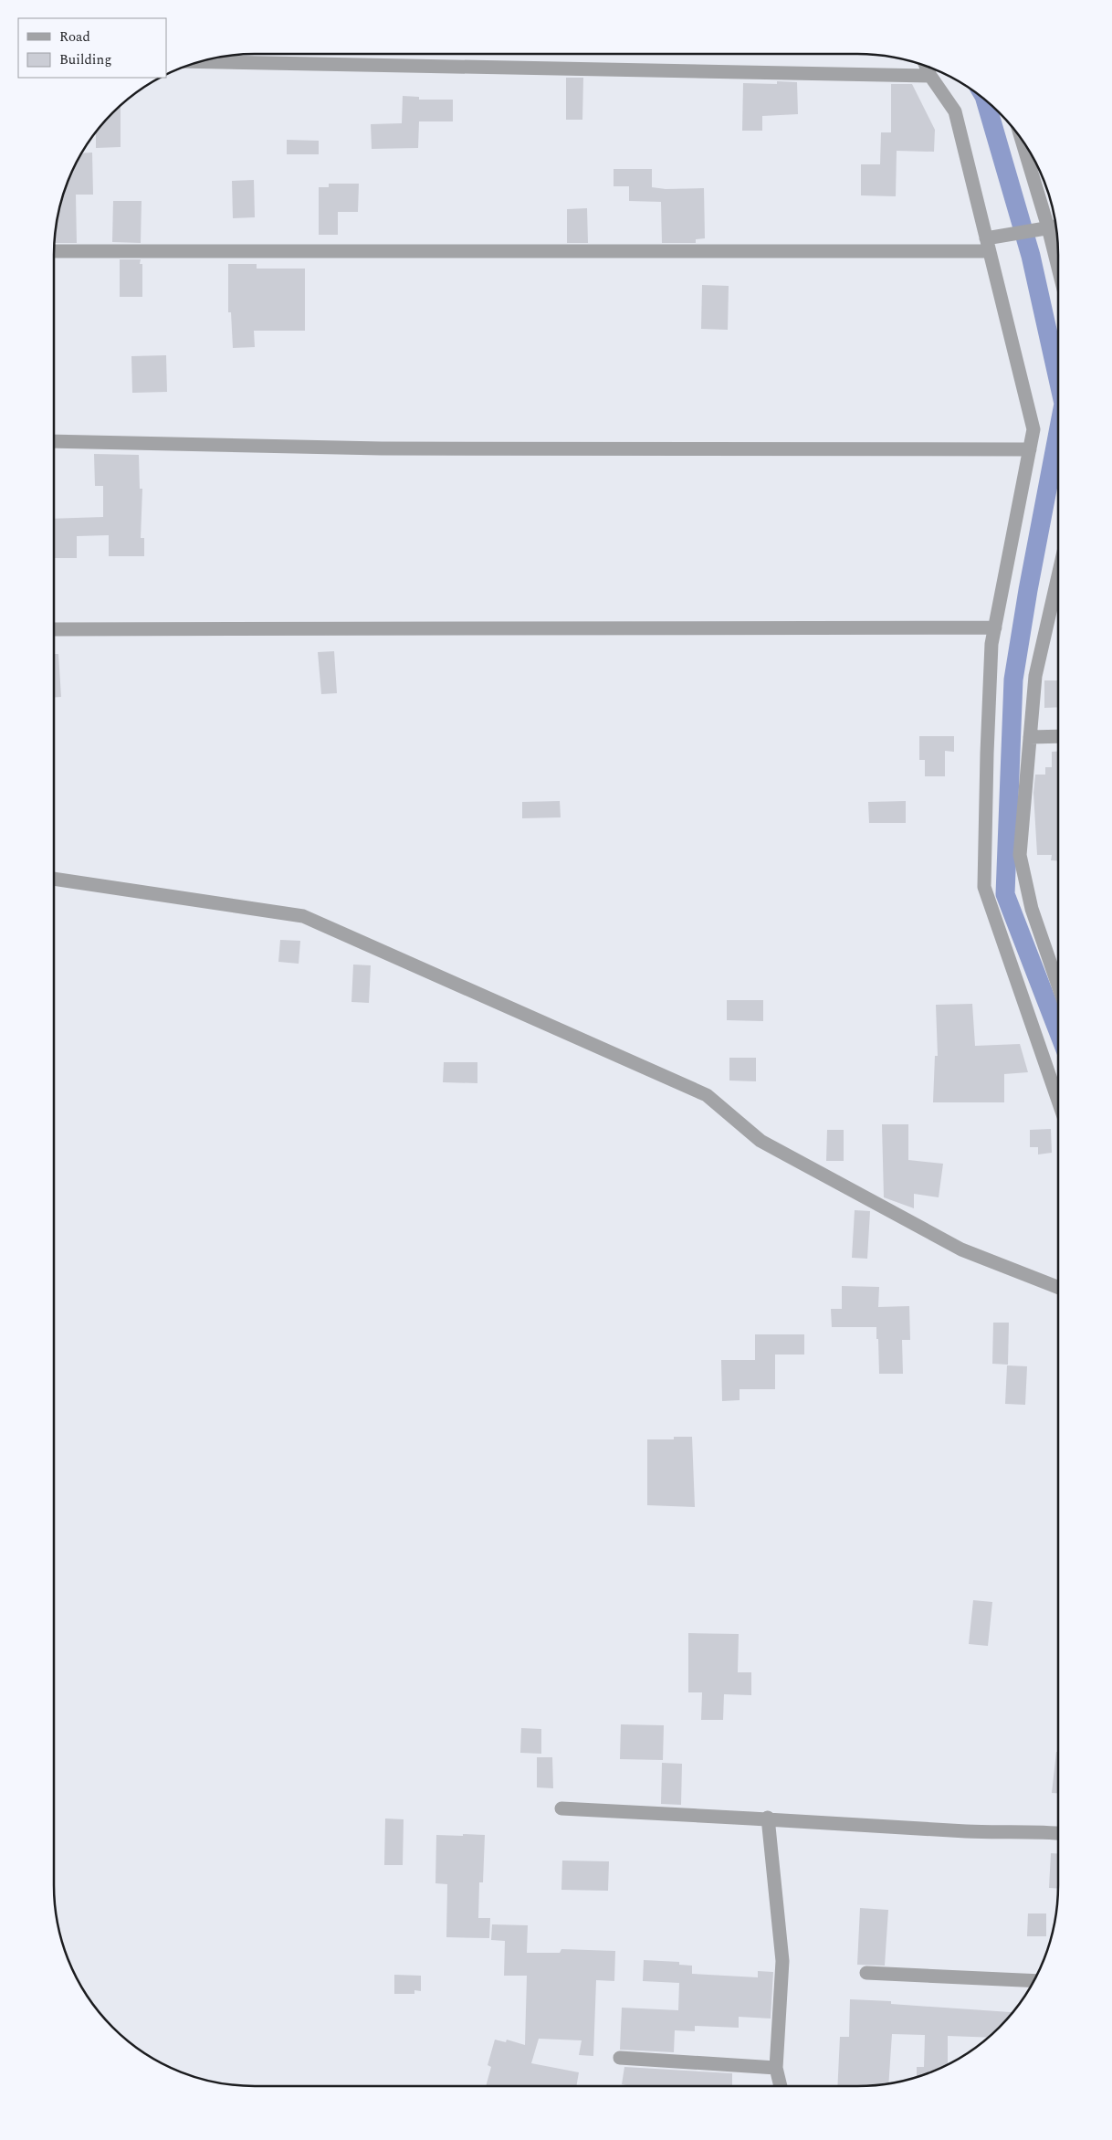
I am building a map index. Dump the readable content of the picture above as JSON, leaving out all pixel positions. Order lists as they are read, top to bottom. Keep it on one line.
{"legend":["Road","Building"]}
